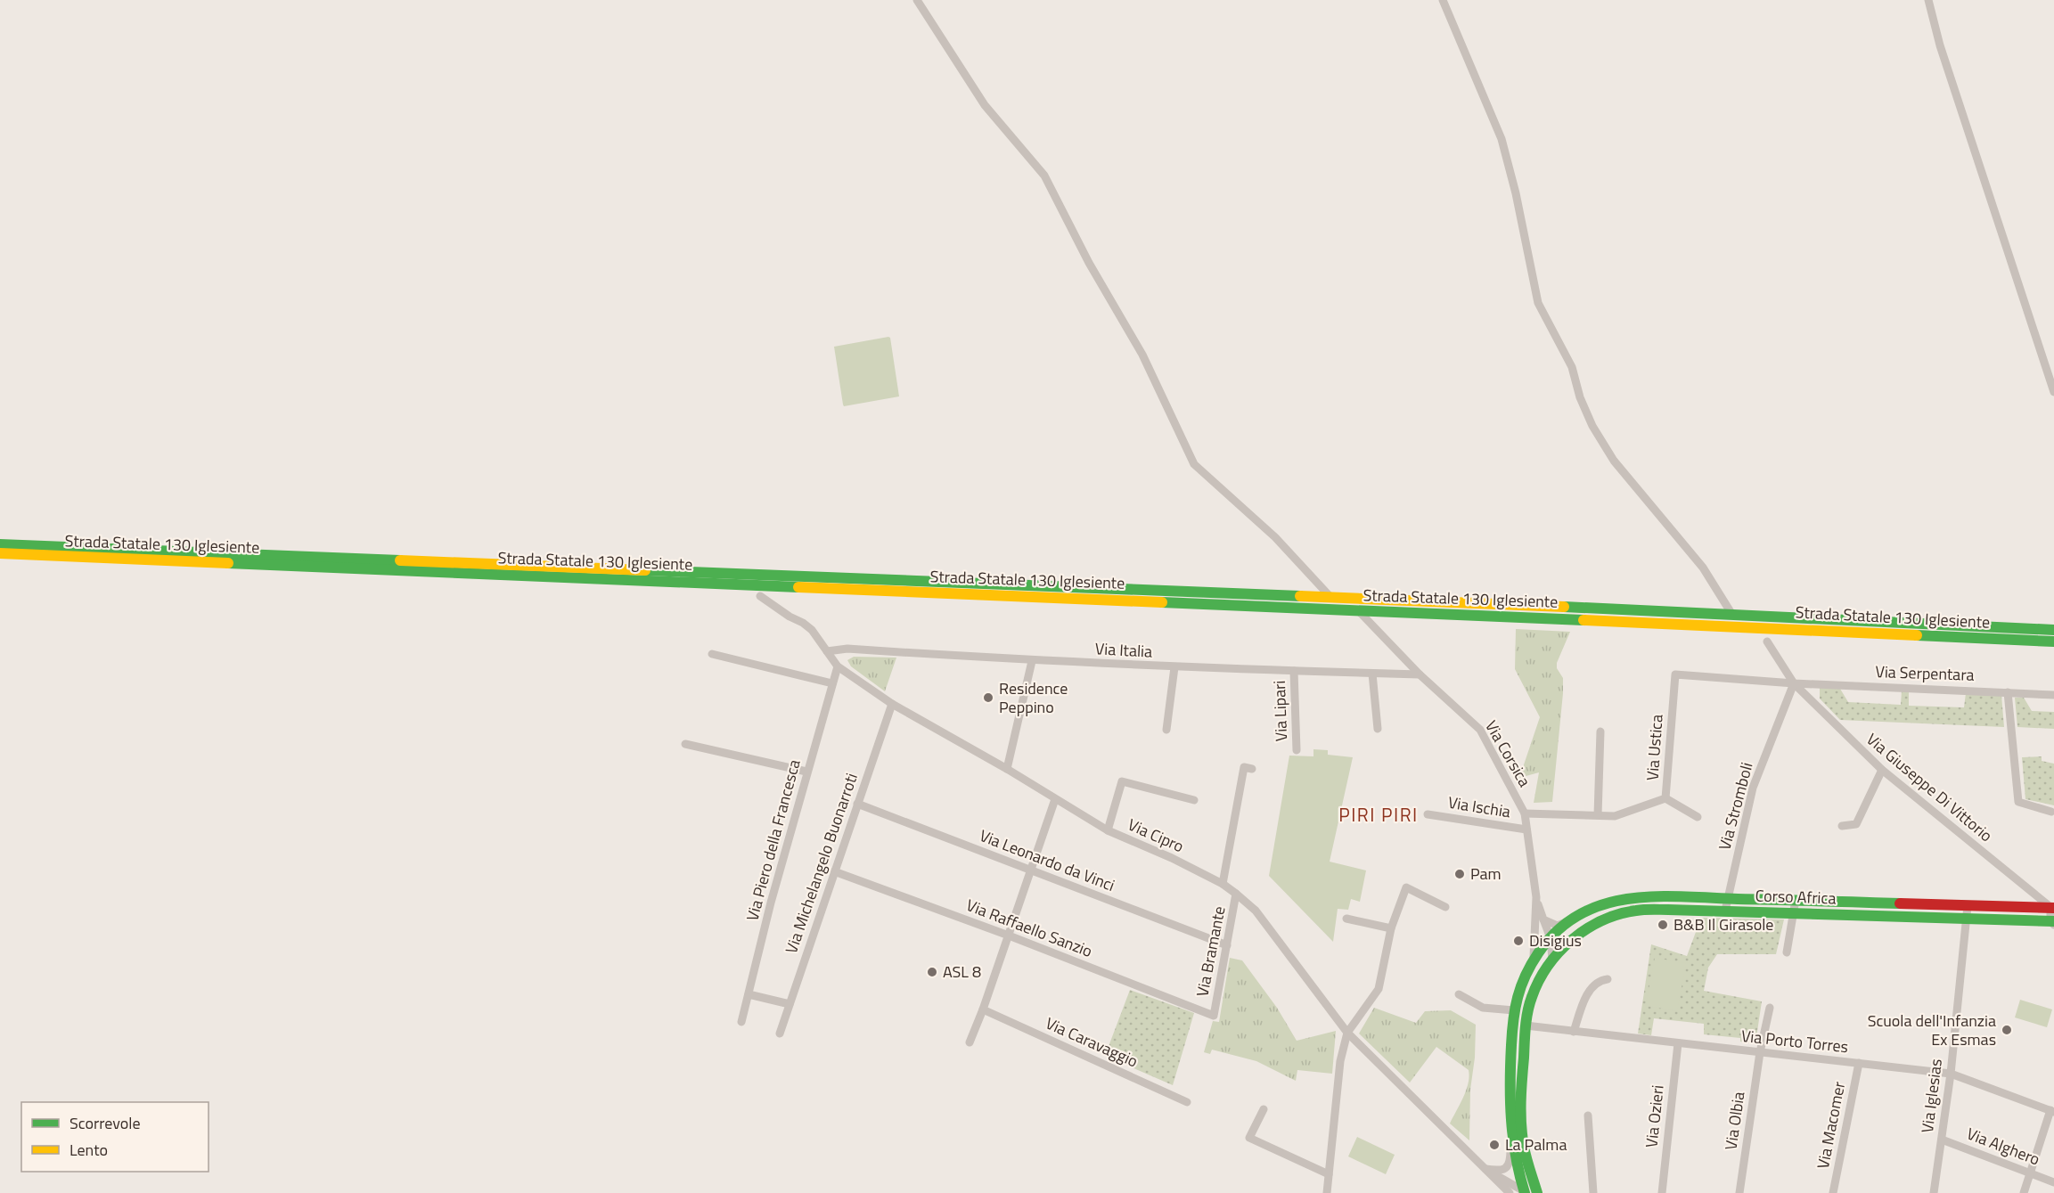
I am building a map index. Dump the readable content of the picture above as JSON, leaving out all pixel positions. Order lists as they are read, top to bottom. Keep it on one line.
{"streets":{"main road":["Strada Statale 130 Iglesiente","Corso Africa"],"street":["Via Italia","Via Serpentara","Via Lipari","Via Ustica","Via Corsica","Via Giuseppe Di Vittorio","Via Stromboli","Via Ischia","Via Cipro","Via Piero della Francesca","Via Leonardo da Vinci","Via Michelangelo Buonarroti","Via Raffaello Sanzio","Via Bramante","Via Porto Torres","Via Caravaggio","Via Iglesias","Via Ozieri","Via Olbia","Via Macomer","Via Alghero"]},"crossings":[["Strada Statale 130 Iglesiente","Via Corsica"],["Via Italia","Via Lipari"],["Via Italia","Via Corsica"],["Via Italia","Via Cipro"],["Via Serpentara","Via Ustica"],["Via Serpentara","Via Giuseppe Di Vittorio"],["Via Serpentara","Via Stromboli"],["Via Ustica","Via Corsica"],["Via Ustica","Via Giuseppe Di Vittorio"],["Via Ustica","Via Stromboli"],["Via Corsica","Via Ischia"],["Via Corsica","Corso Africa"],["Via Giuseppe Di Vittorio","Via Stromboli"],["Via Giuseppe Di Vittorio","Corso Africa"],["Via Stromboli","Corso Africa"],["Via Cipro","Via Piero della Francesca"],["Via Cipro","Via Michelangelo Buonarroti"],["Via Cipro","Corso Africa"],["Via Cipro","Via Bramante"],["Via Leonardo da Vinci","Via Michelangelo Buonarroti"],["Via Leonardo da Vinci","Via Bramante"],["Via Michelangelo Buonarroti","Via Raffaello Sanzio"],["Corso Africa","Via Porto Torres"],["Corso Africa","Via Iglesias"],["Via Raffaello Sanzio","Via Bramante"],["Via Porto Torres","Via Iglesias"],["Via Porto Torres","Via Ozieri"],["Via Porto Torres","Via Olbia"],["Via Porto Torres","Via Macomer"],["Via Iglesias","Via Alghero"]],"districts":["PIRI PIRI"],"places":["Residence Peppino","Pam","B&B Il Girasole","Disigius","ASL 8","Scuola dell'Infanzia Ex Esmas","La Palma"],"legend":["Scorrevole","Lento"]}
